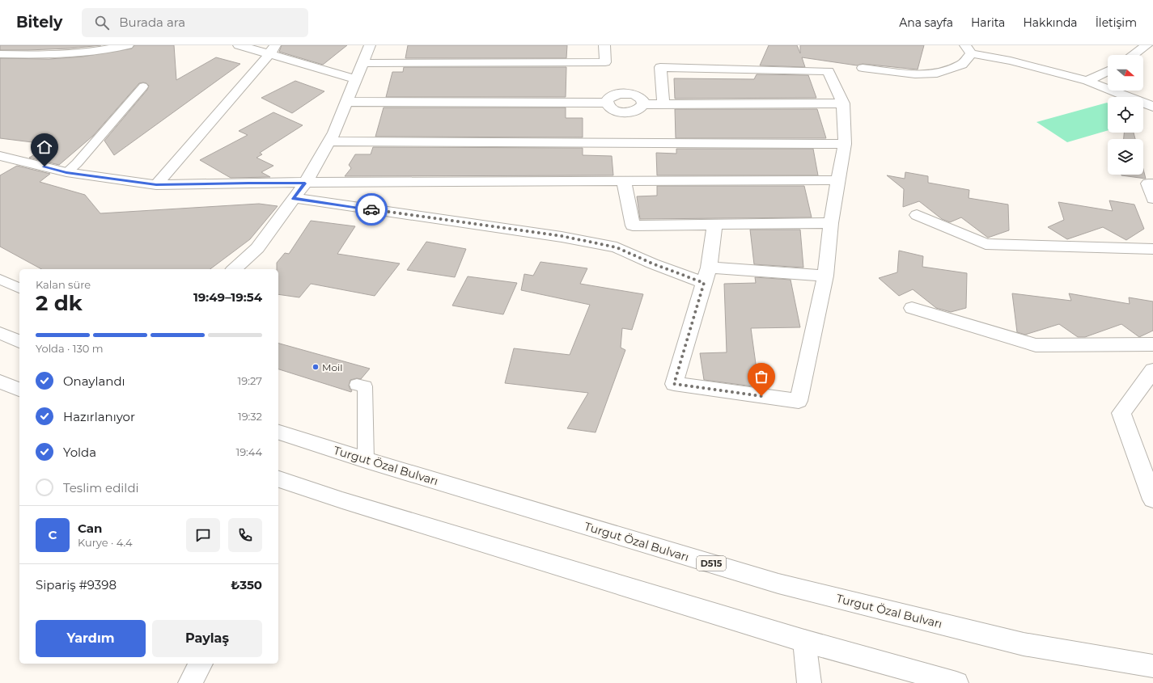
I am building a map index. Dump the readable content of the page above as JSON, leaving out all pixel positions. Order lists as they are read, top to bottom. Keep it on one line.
{"streets":{"main road":["Turgut Özal Bulvarı","D515"]},"places":["Moil"],"north":"right","page":{"header":"Bitely","search":"Burada ara","nav":["Ana sayfa","Harita","Hakkında","İletişim"],"heading":["2 dk","Kalan süre","19:49–19:54"],"panel":["Can","Kurye · 4.4","Sipariş #9398","₺350"],"bar":"Yolda · 130 m","list":[["Onaylandı","19:27"],["Hazırlanıyor","19:32"],["Yolda","19:44"],"Teslim edildi"],"round":"C","buttons":["Yardım","Paylaş"]}}
